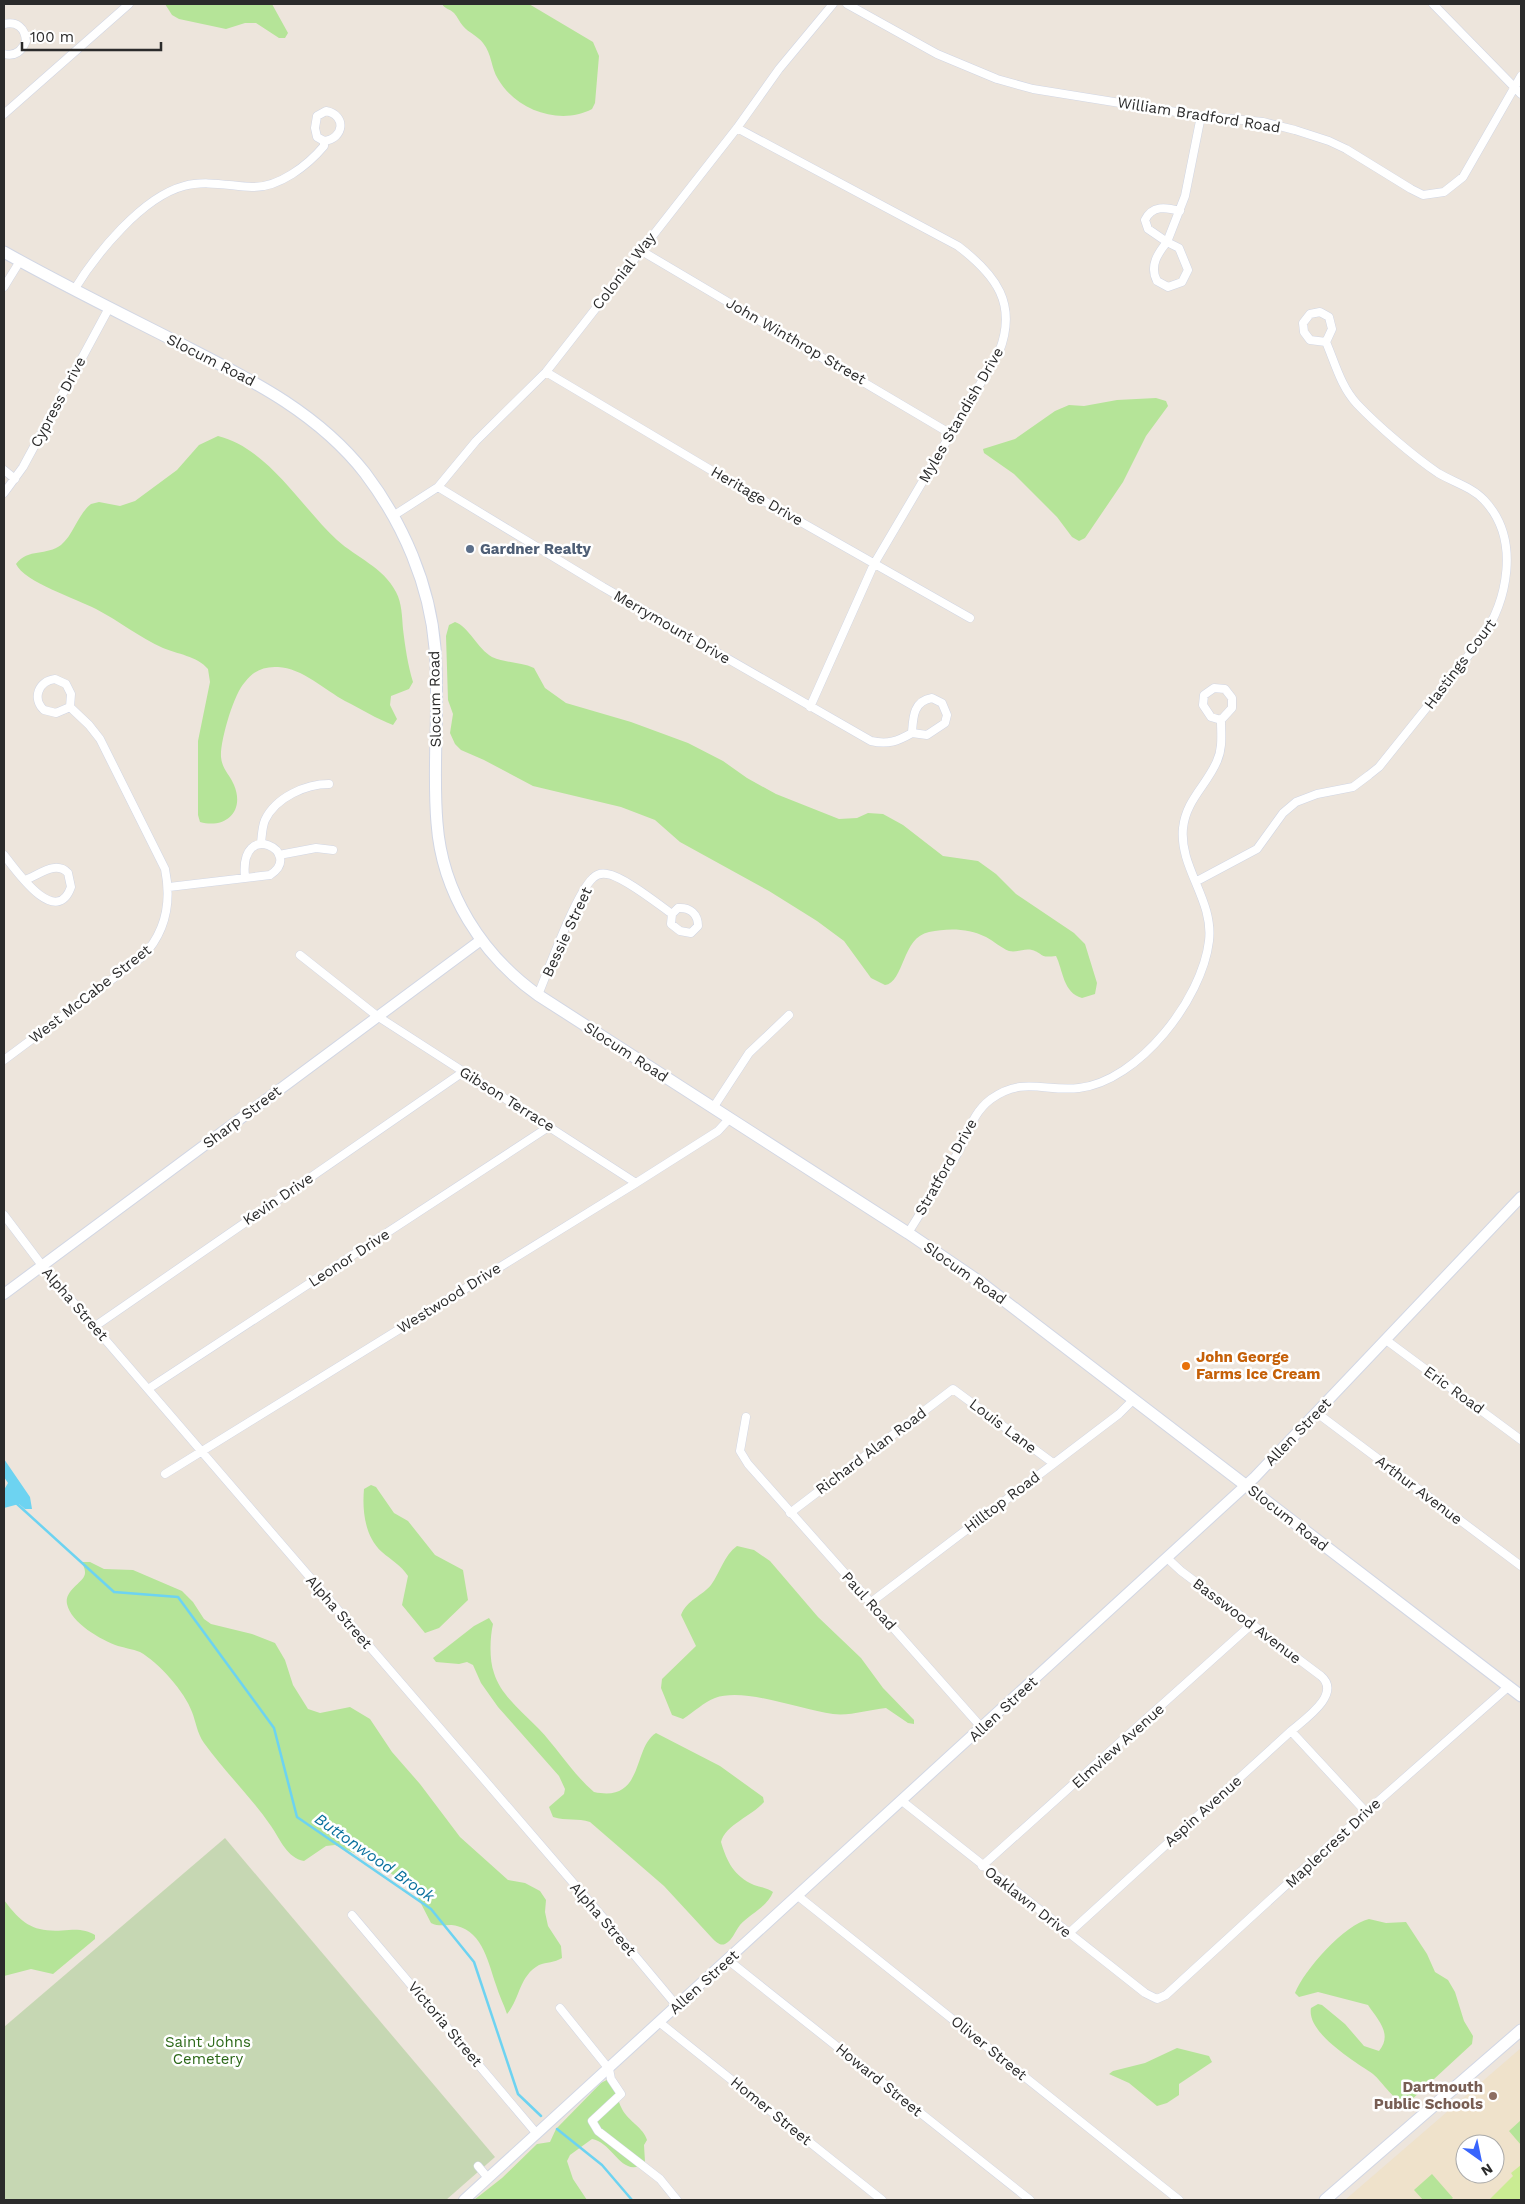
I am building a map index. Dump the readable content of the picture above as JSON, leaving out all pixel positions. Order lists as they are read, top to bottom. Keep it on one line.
{"streets":{"main road":["Slocum Road"],"street":["William Bradford Road","Colonial Way","John Winthrop Street","Cypress Drive","Myles Standish Drive","Heritage Drive","Merrymount Drive","Hastings Court","Bessie Street","West McCabe Street","Gibson Terrace","Sharp Street","Stratford Drive","Kevin Drive","Leonor Drive","Westwood Drive","Alpha Street","Eric Road","Louis Lane","Allen Street","Richard Alan Road","Arthur Avenue","Hilltop Road","Paul Road","Basswood Avenue","Elmview Avenue","Aspin Avenue","Maplecrest Drive","Oaklawn Drive","Victoria Street","Oliver Street","Howard Street","Homer Street"]},"crossings":[["Colonial Way","John Winthrop Street"],["Colonial Way","Slocum Road"],["Colonial Way","Myles Standish Drive"],["Colonial Way","Heritage Drive"],["Colonial Way","Merrymount Drive"],["John Winthrop Street","Myles Standish Drive"],["Slocum Road","Cypress Drive"],["Slocum Road","Bessie Street"],["Slocum Road","Sharp Street"],["Slocum Road","Stratford Drive"],["Slocum Road","Westwood Drive"],["Slocum Road","Allen Street"],["Slocum Road","Hilltop Road"],["Slocum Road","Maplecrest Drive"],["Myles Standish Drive","Heritage Drive"],["Myles Standish Drive","Merrymount Drive"],["Hastings Court","Stratford Drive"],["Gibson Terrace","Sharp Street"],["Gibson Terrace","Kevin Drive"],["Gibson Terrace","Leonor Drive"],["Gibson Terrace","Westwood Drive"],["Sharp Street","Alpha Street"],["Kevin Drive","Alpha Street"],["Leonor Drive","Alpha Street"],["Westwood Drive","Alpha Street"],["Alpha Street","Allen Street"],["Eric Road","Allen Street"],["Louis Lane","Richard Alan Road"],["Louis Lane","Hilltop Road"],["Allen Street","Arthur Avenue"],["Allen Street","Paul Road"],["Allen Street","Basswood Avenue"],["Allen Street","Oaklawn Drive"],["Allen Street","Victoria Street"],["Allen Street","Oliver Street"],["Allen Street","Howard Street"],["Allen Street","Homer Street"],["Richard Alan Road","Paul Road"],["Hilltop Road","Paul Road"],["Basswood Avenue","Elmview Avenue"],["Basswood Avenue","Aspin Avenue"],["Elmview Avenue","Oaklawn Drive"],["Aspin Avenue","Oaklawn Drive"],["Maplecrest Drive","Oaklawn Drive"]],"water":["Buttonwood Brook"],"parks":["Saint Johns Cemetery"],"places":["Gardner Realty","John George Farms Ice Cream","Dartmouth Public Schools"],"scale_bar":"100 m","north":"bottom right"}
